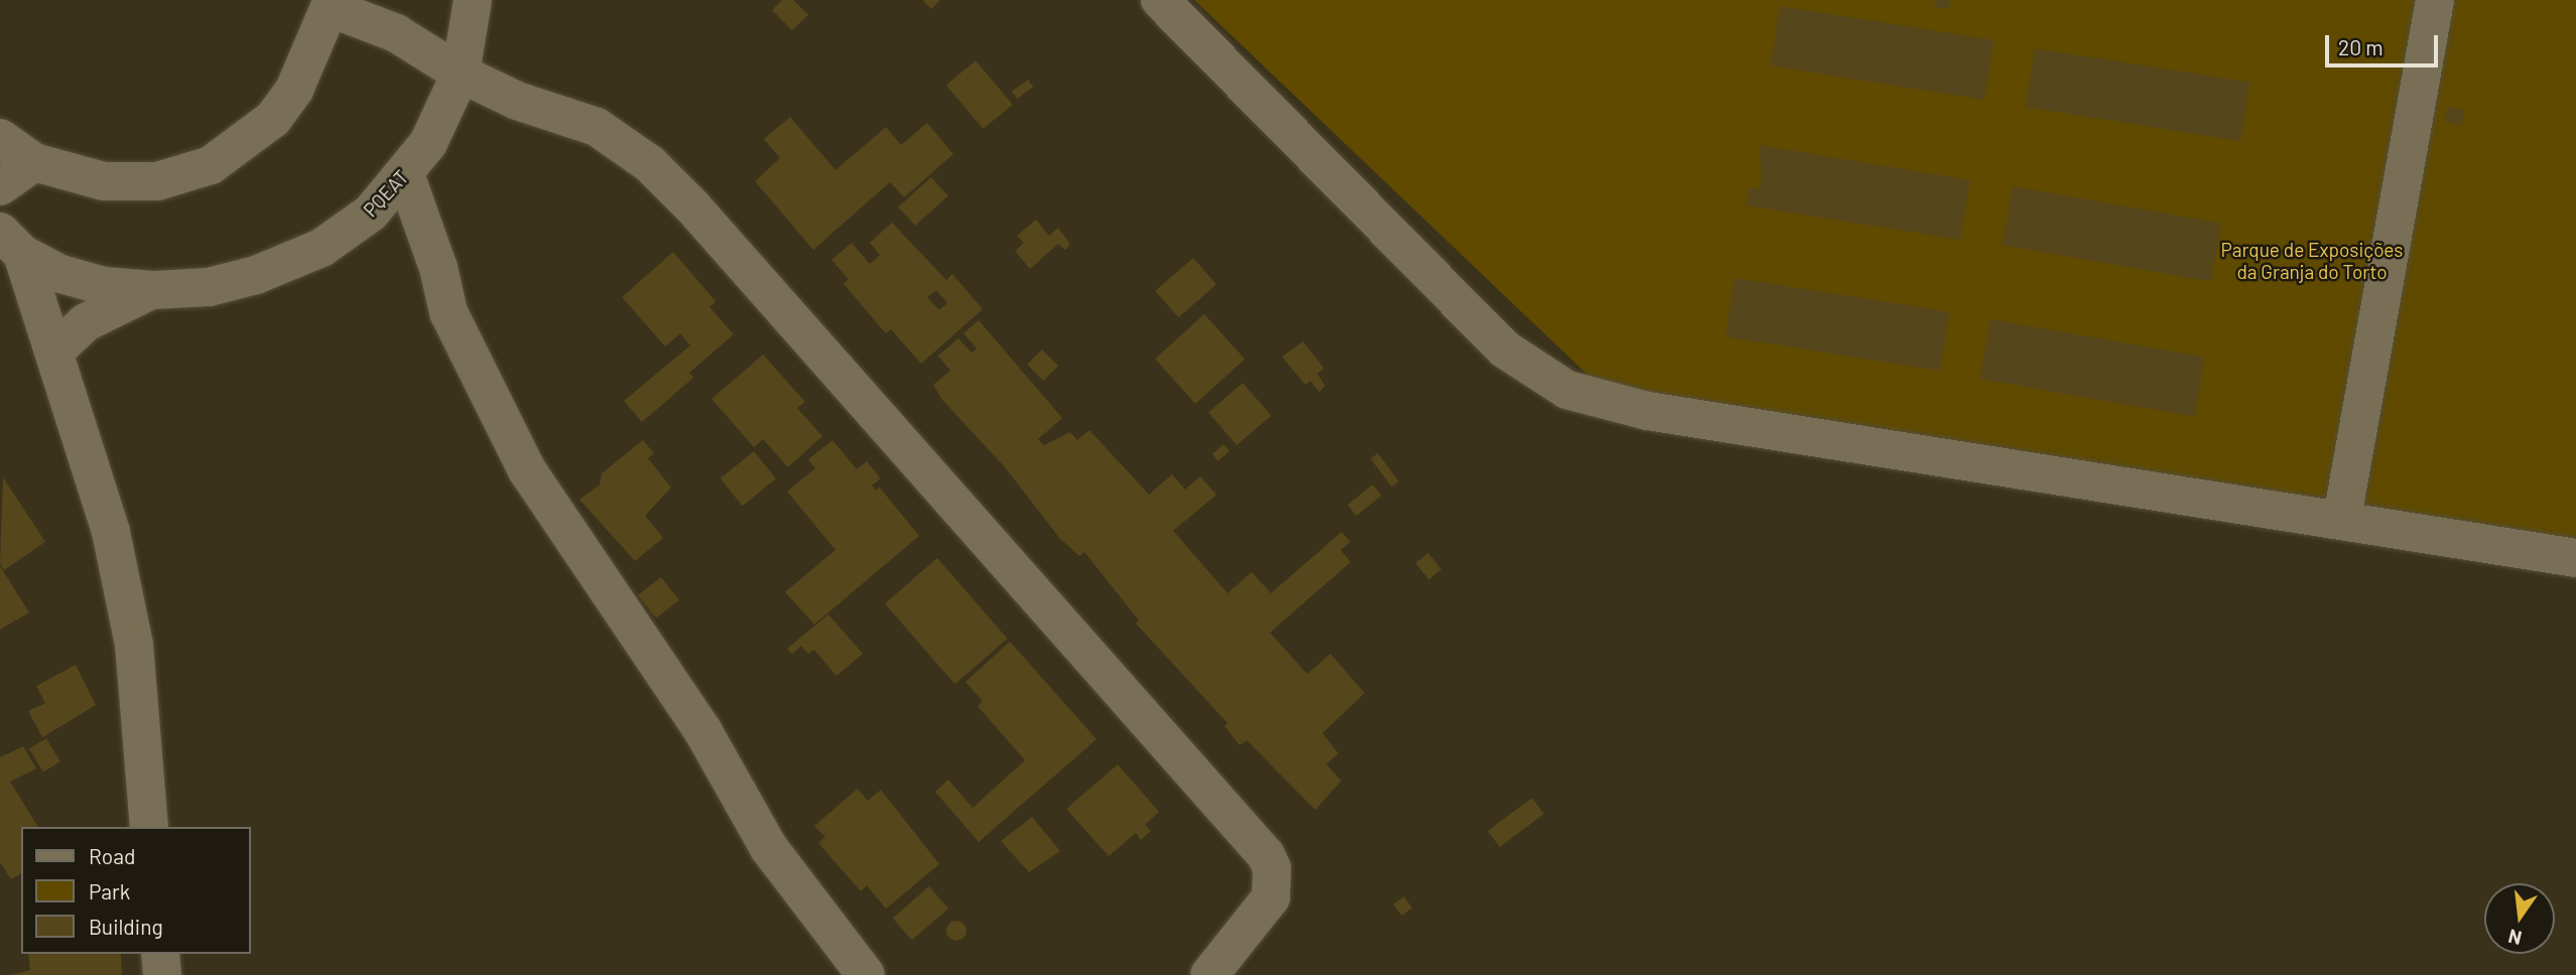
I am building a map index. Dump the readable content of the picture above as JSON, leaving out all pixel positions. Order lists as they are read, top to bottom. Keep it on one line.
{"streets":{"street":["PQEAT"]},"parks":["Parque de Exposições da Granja do Torto"],"legend":["Road","Park","Building"],"scale_bar":"20 m","north":"bottom"}
